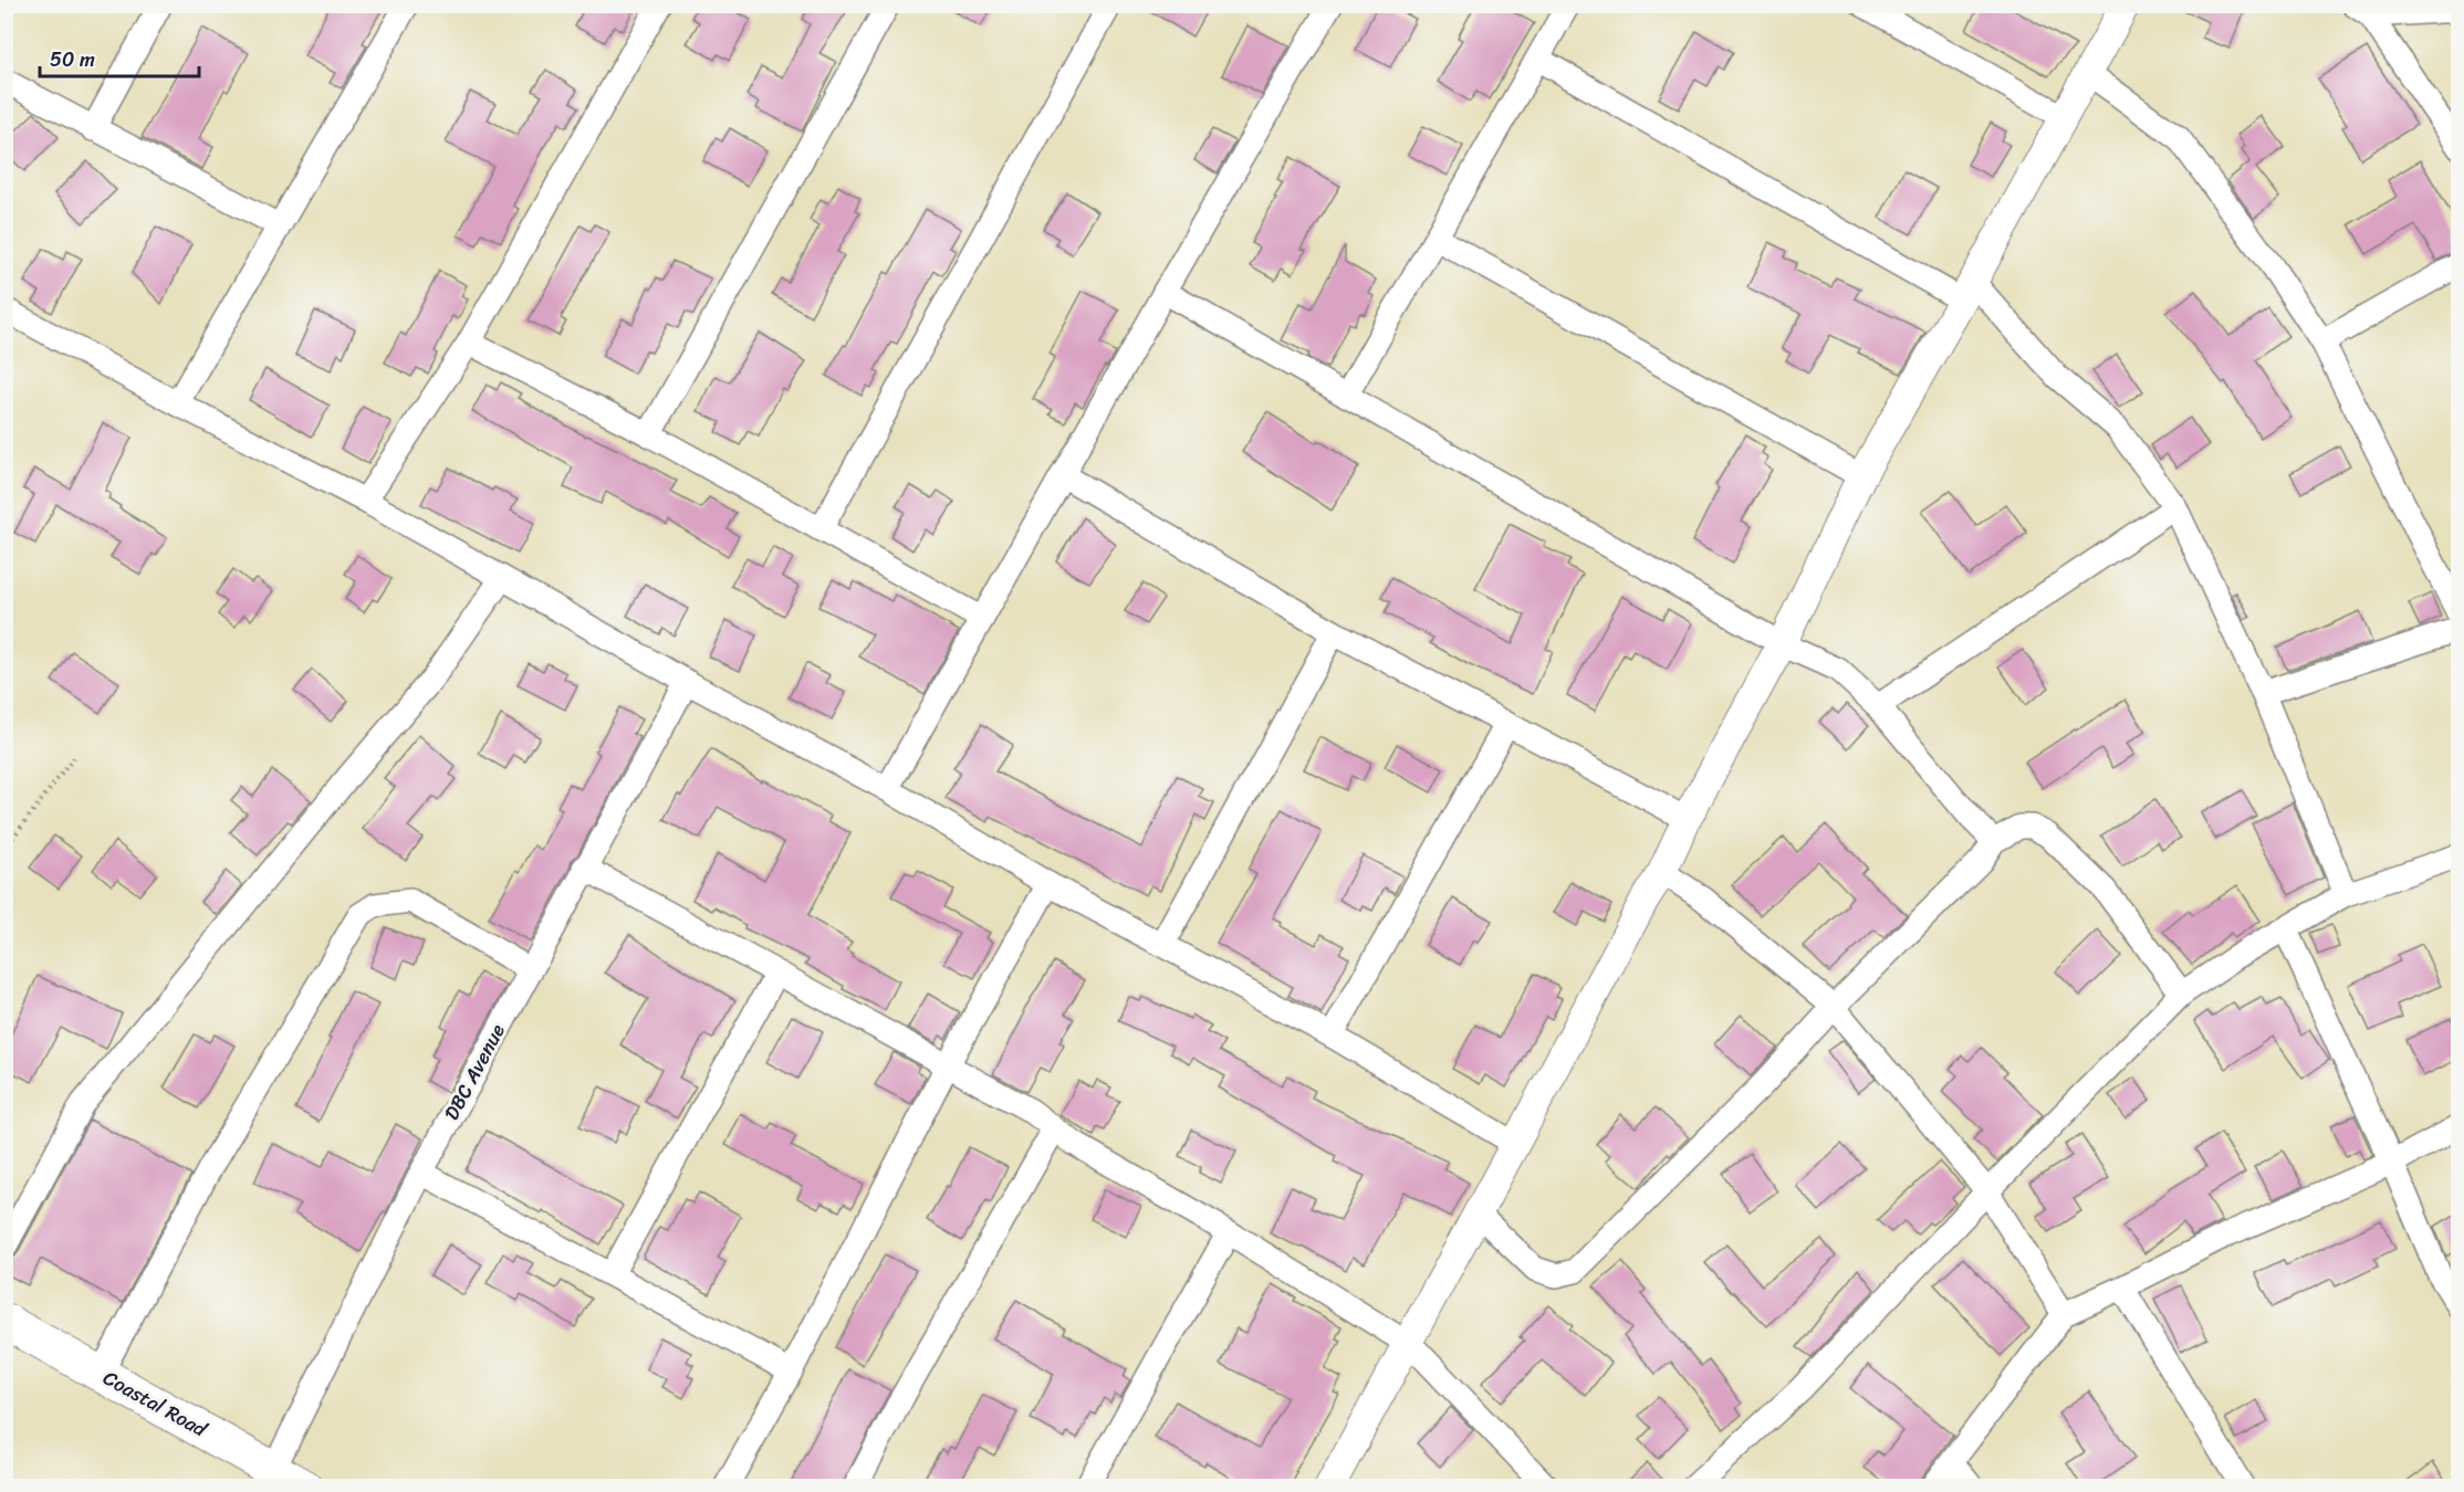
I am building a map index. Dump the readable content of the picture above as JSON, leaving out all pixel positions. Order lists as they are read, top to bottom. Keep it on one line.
{"streets":{"main road":["Coastal Road"],"street":["DBC Avenue"]},"crossings":[["DBC Avenue","Coastal Road"]],"scale_bar":"50 m"}
